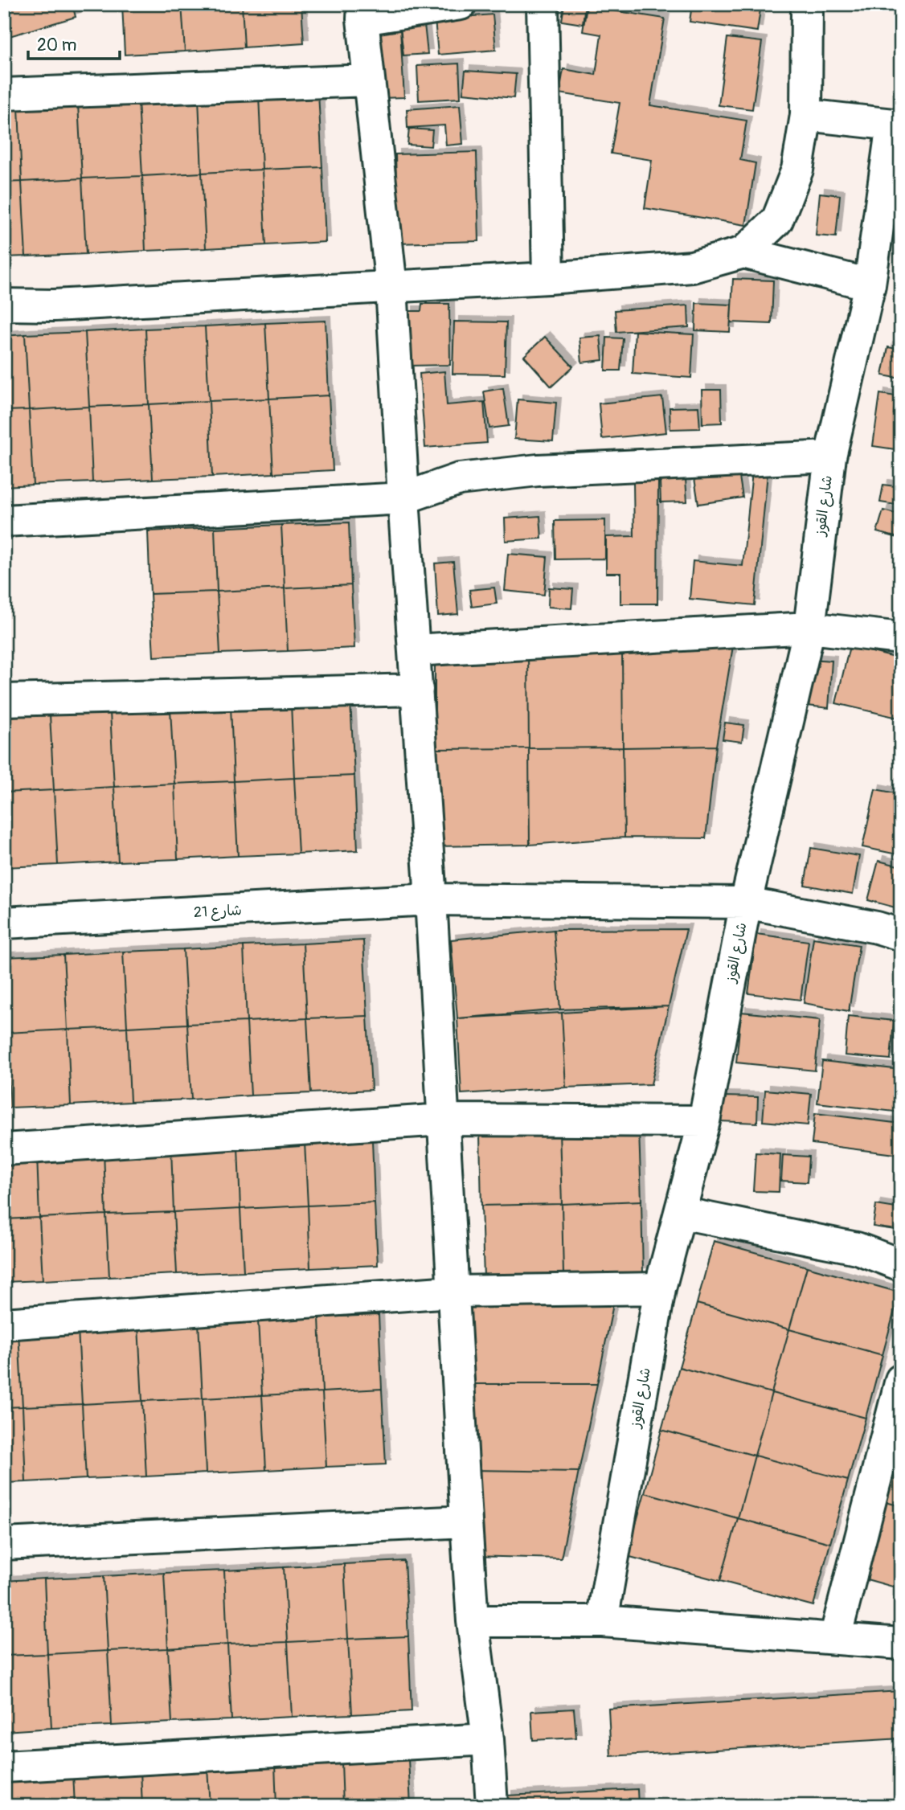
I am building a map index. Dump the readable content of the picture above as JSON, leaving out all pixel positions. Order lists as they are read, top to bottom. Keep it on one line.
{"streets":{"street":["شارع القوز","شارع 21"]},"crossings":[["شارع القوز","شارع 21"]],"scale_bar":"20 m"}
